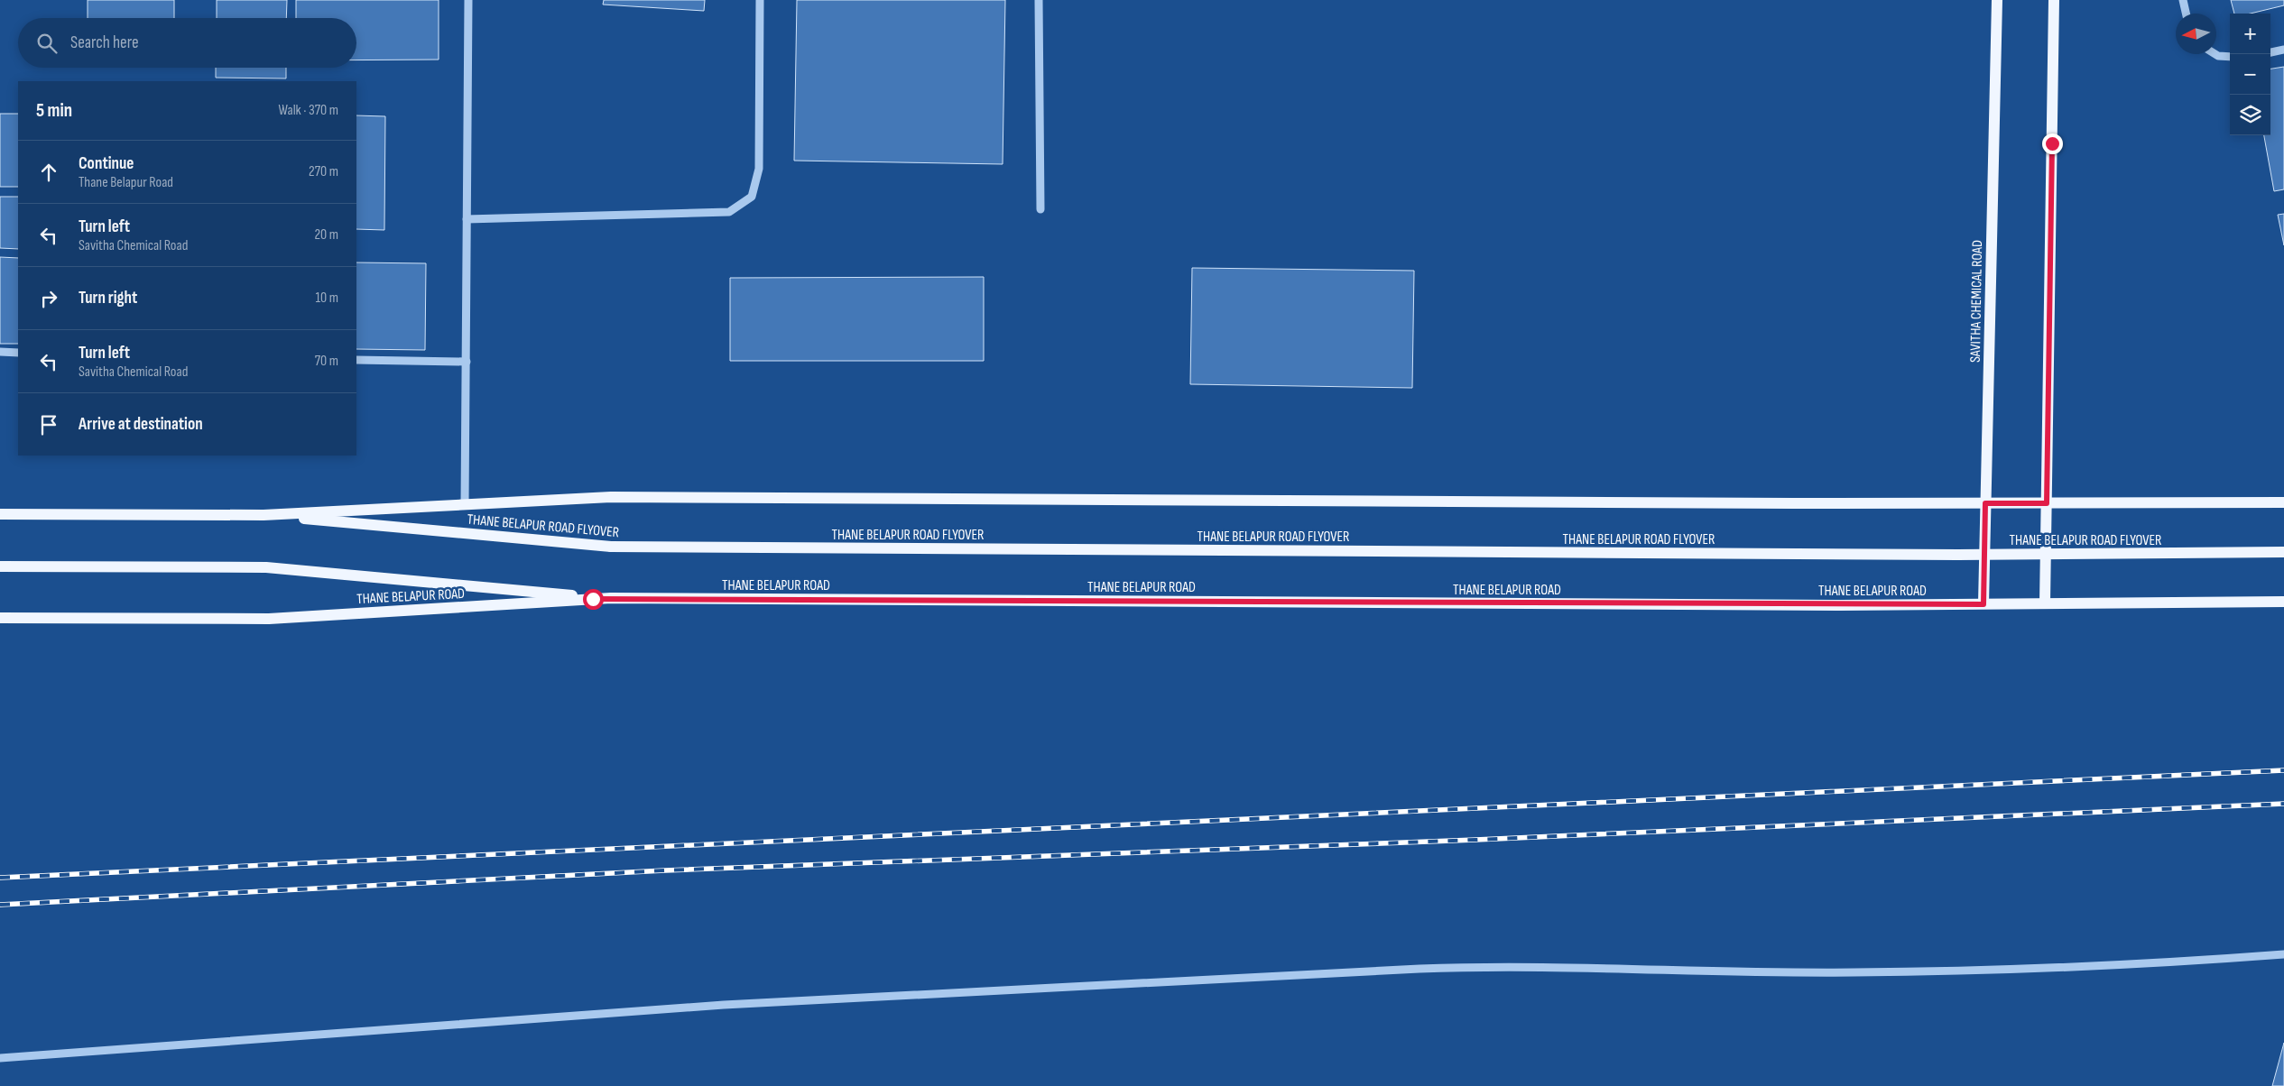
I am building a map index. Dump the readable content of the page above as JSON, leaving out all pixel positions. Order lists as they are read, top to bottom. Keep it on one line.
{"streets":{"main road":["SAVITHA CHEMICAL ROAD","THANE BELAPUR ROAD FLYOVER","THANE BELAPUR ROAD"]},"crossings":[["SAVITHA CHEMICAL ROAD","THANE BELAPUR ROAD"]],"north":"left","page":{"map_buttons":["+","−"],"search":"Search here","heading":["5 min","Walk · 370 m"],"list":[["Continue","Thane Belapur Road","270 m"],["Turn left","Savitha Chemical Road","20 m"],["Turn right","10 m"],["Turn left","Savitha Chemical Road","70 m"],"Arrive at destination"]}}
